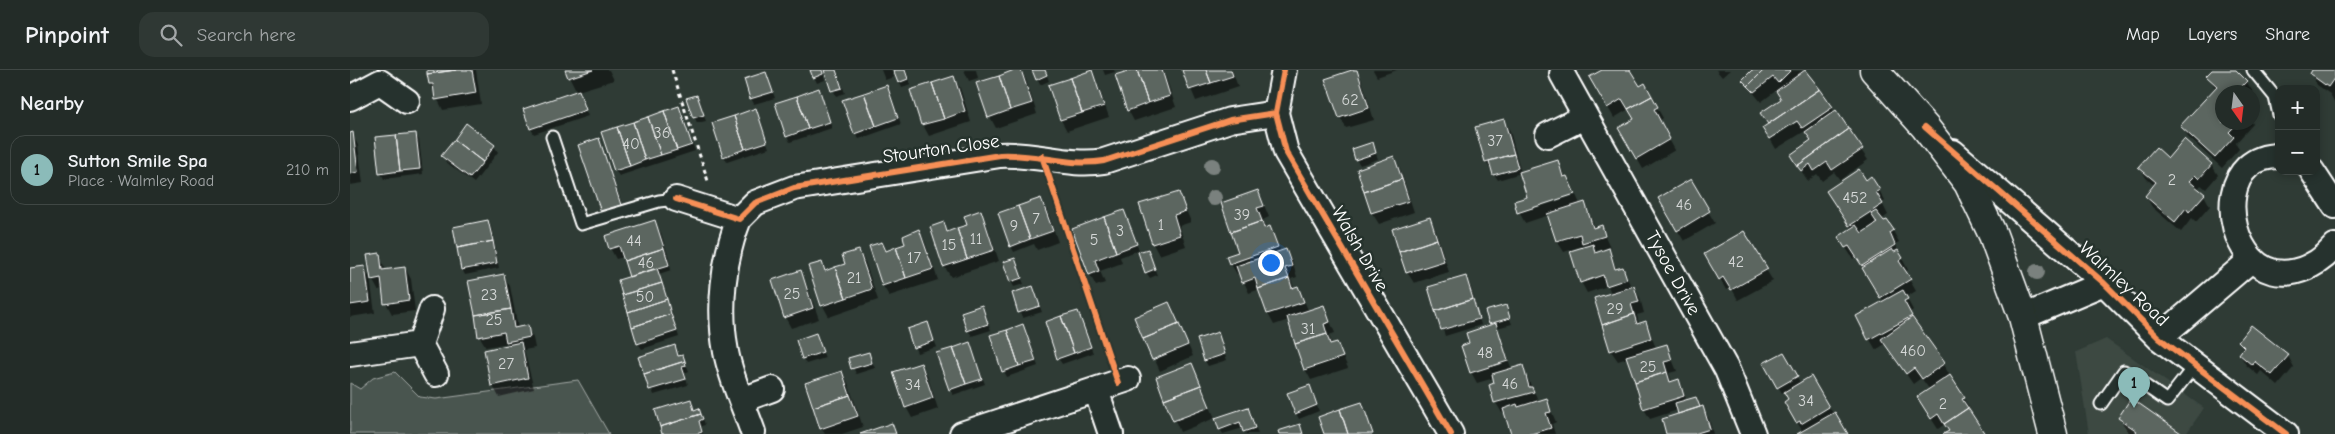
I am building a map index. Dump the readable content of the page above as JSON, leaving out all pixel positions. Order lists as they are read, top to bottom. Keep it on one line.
{"streets":{"main road":["Walmley Road"],"street":["Stourton Close","Walsh Drive","Tysoe Drive"]},"crossings":[["Stourton Close","Walsh Drive"]],"house_numbers":["62","36","37","40","2","452","46","39","7","1","9","3","11","5","44","15","17","42","46","21","25","23","50","29","25","31","460","48","27","25","46","34","34","2"],"north":"bottom","page":{"header":"Pinpoint","search":"Search here","nav":["Map","Layers","Share"],"heading":"Nearby","map_buttons":["+","−"],"list":[{"mark":"1","name":"Sutton Smile Spa","note":"Place · Walmley Road","value":"210 m"}],"pins":"1"}}
